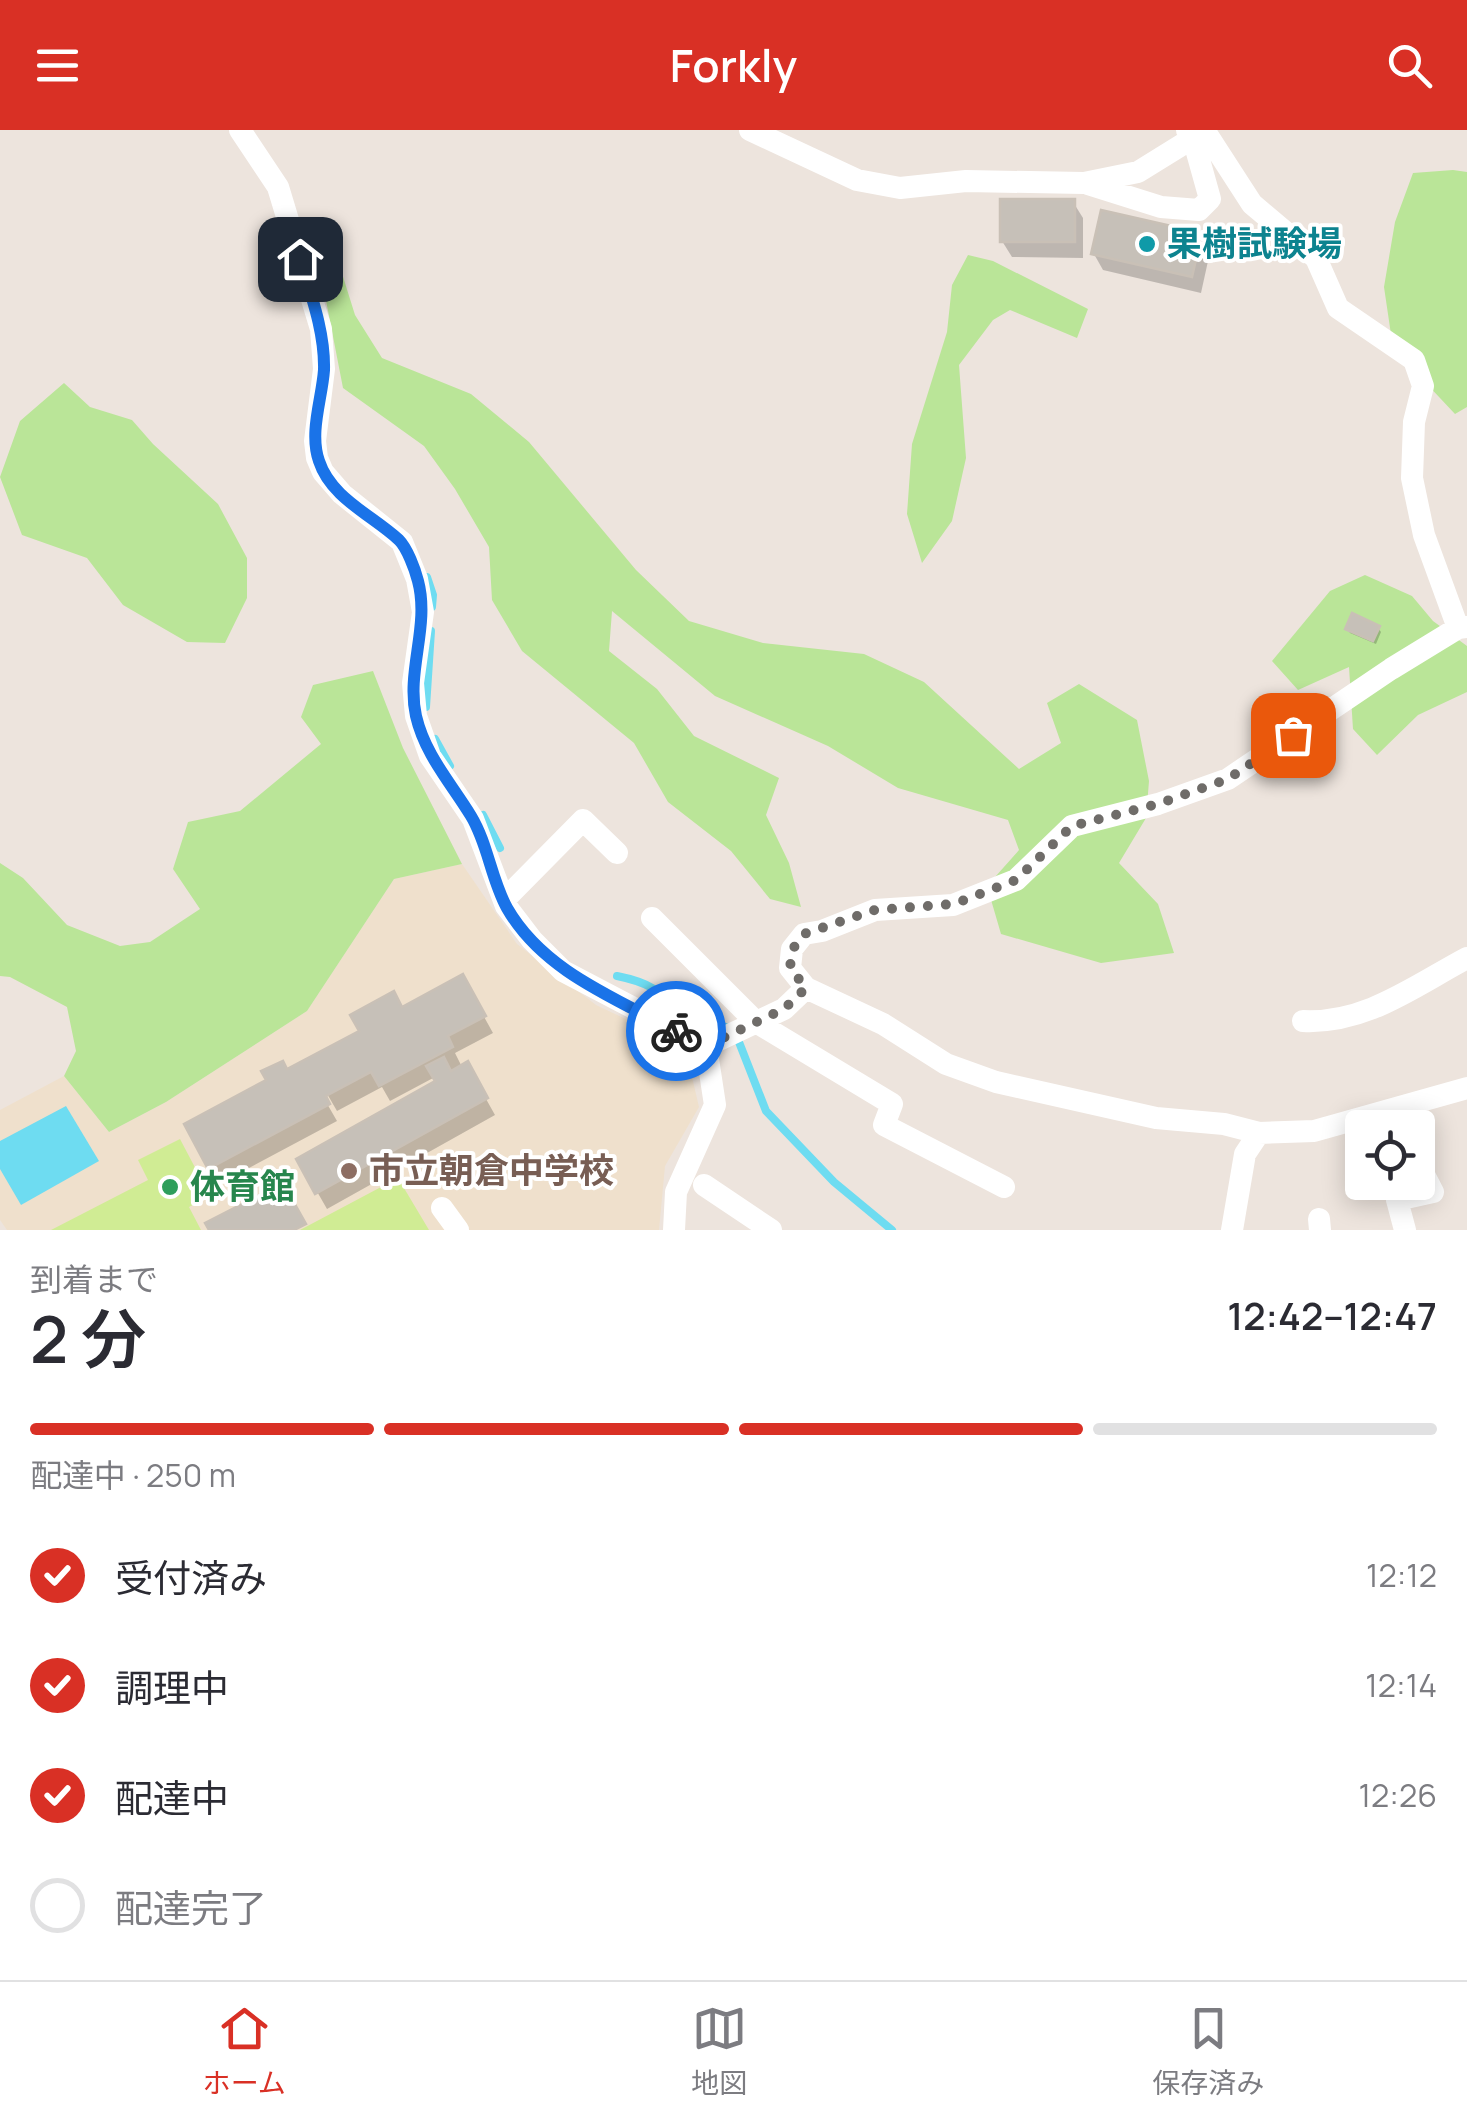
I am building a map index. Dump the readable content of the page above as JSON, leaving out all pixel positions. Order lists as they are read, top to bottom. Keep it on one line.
{"places":["果樹試験場","市立朝倉中学校","体育館"],"page":{"header":"Forkly","heading":["2 分","到着まで","12:42–12:47"],"bar":"配達中 · 250 m","list":[["受付済み","12:12"],["調理中","12:14"],["配達中","12:26"],"配達完了"],"tabs":["ホーム","地図","保存済み"]}}
